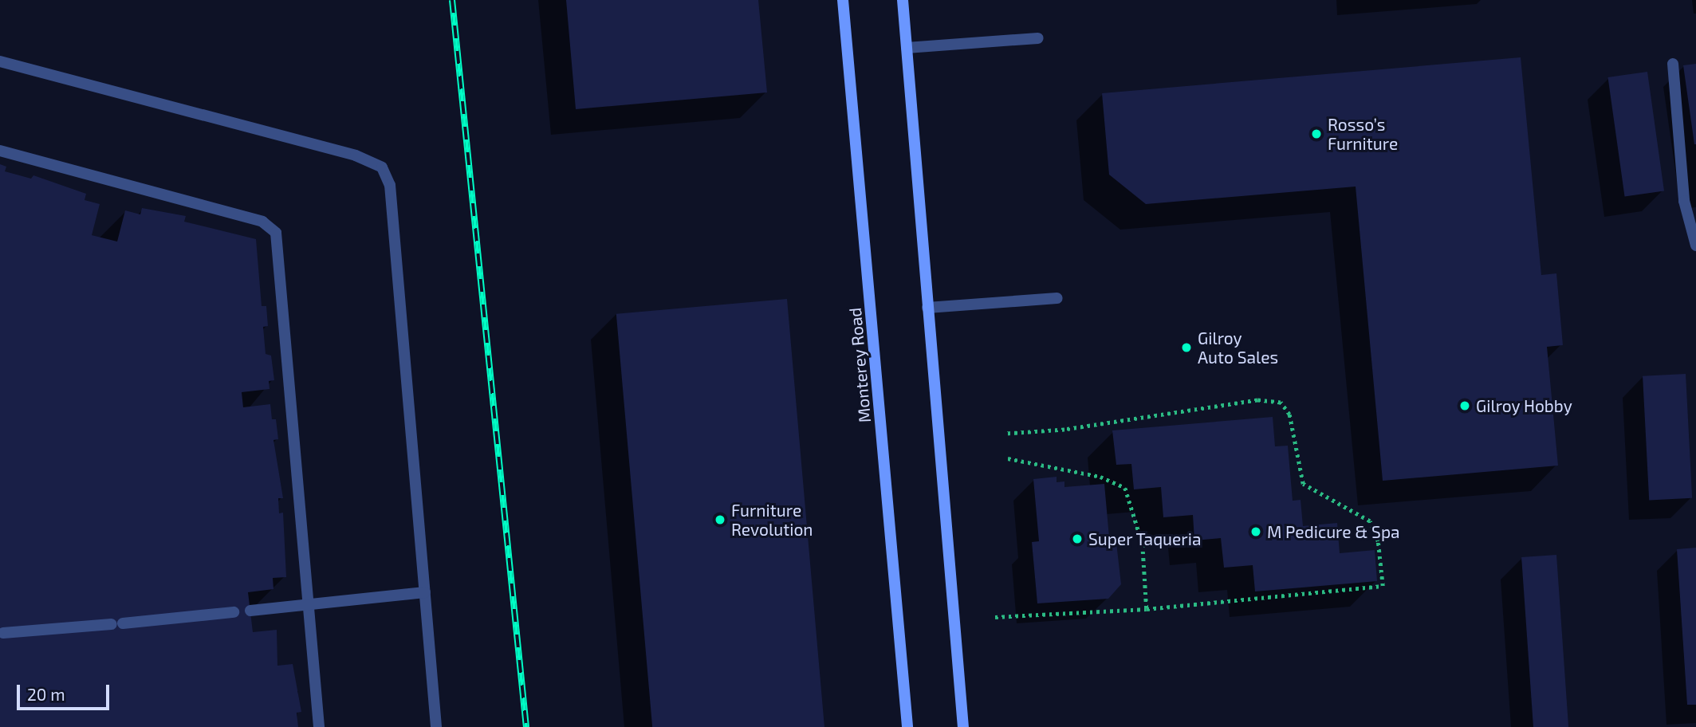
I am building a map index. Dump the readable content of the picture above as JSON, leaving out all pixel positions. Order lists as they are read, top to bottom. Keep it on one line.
{"streets":{"main road":["Monterey Road"]},"places":["Rosso’s Furniture","Gilroy Auto Sales","Gilroy Hobby","Furniture Revolution","M Pedicure & Spa","Super Taqueria"],"scale_bar":"20 m"}
